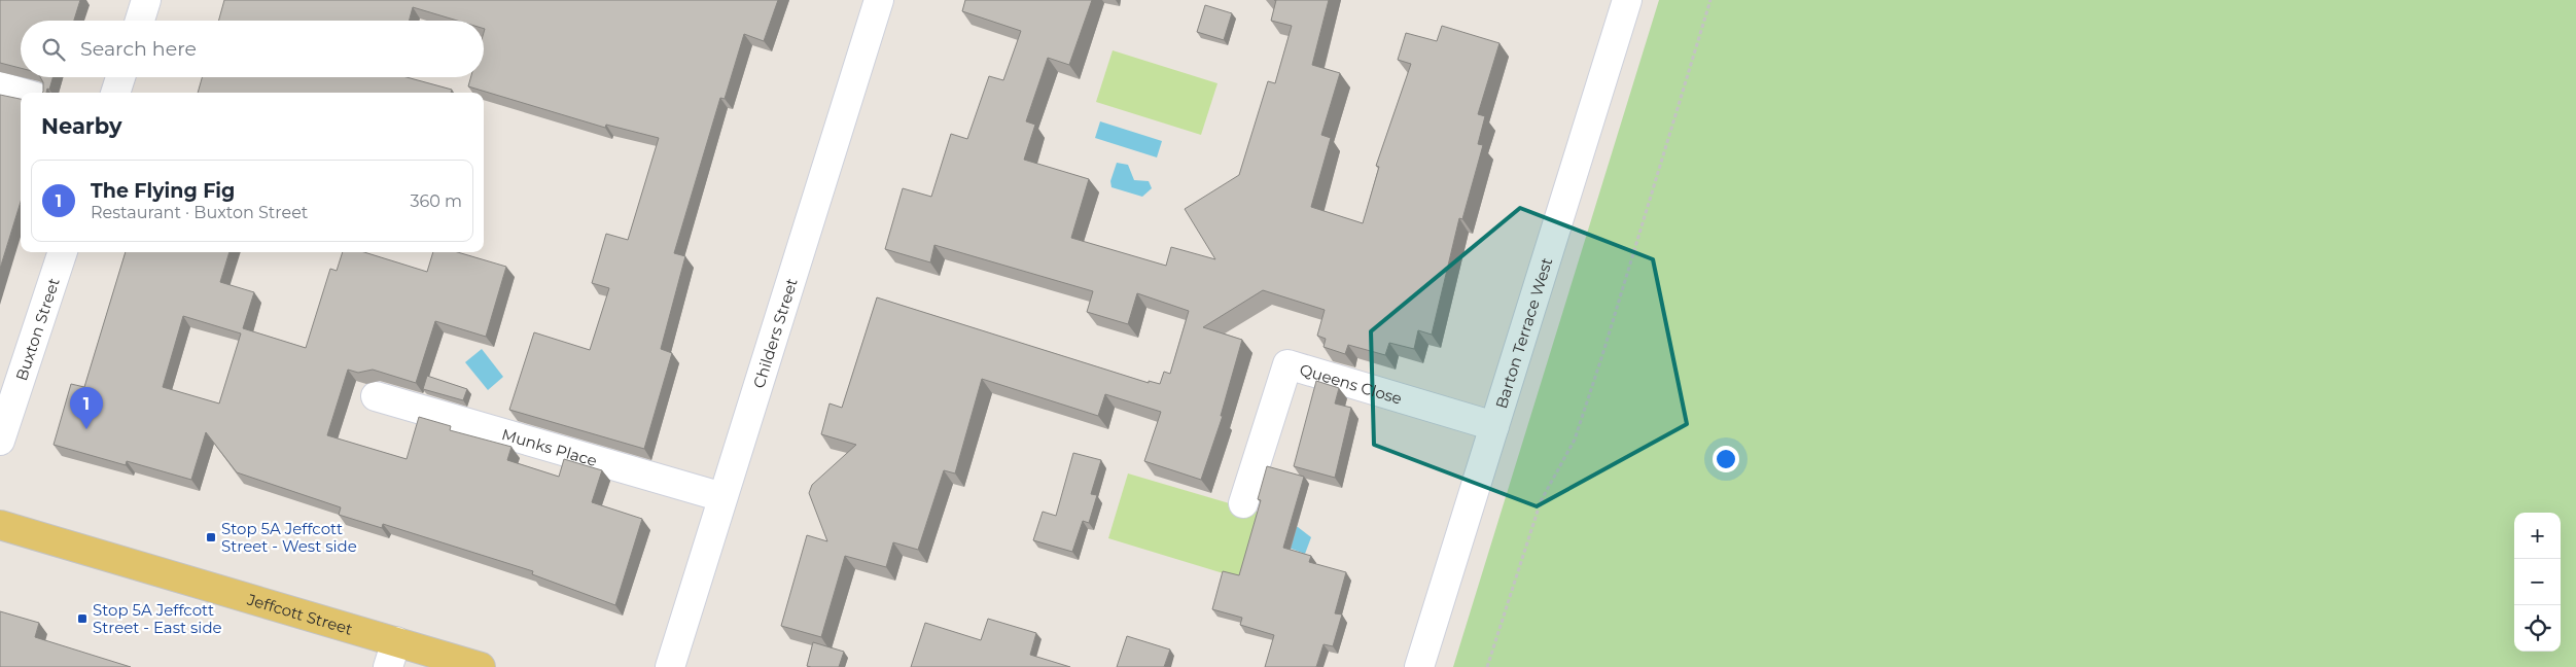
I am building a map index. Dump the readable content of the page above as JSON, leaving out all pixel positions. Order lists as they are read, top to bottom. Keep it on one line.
{"streets":{"main road":["Jeffcott Street"],"street":["Buxton Street","Childers Street","Barton Terrace West","Queens Close","Munks Place"]},"crossings":[["Childers Street","Munks Place"],["Barton Terrace West","Queens Close"]],"places":{"transit":["Stop 5A Jeffcott Street - West side","Stop 5A Jeffcott Street - East side"]},"page":{"search":"Search here","heading":"Nearby","list":[{"mark":"1","name":"The Flying Fig","note":"Restaurant · Buxton Street","value":"360 m"}],"pins":"1","map_buttons":["+","−"]}}
